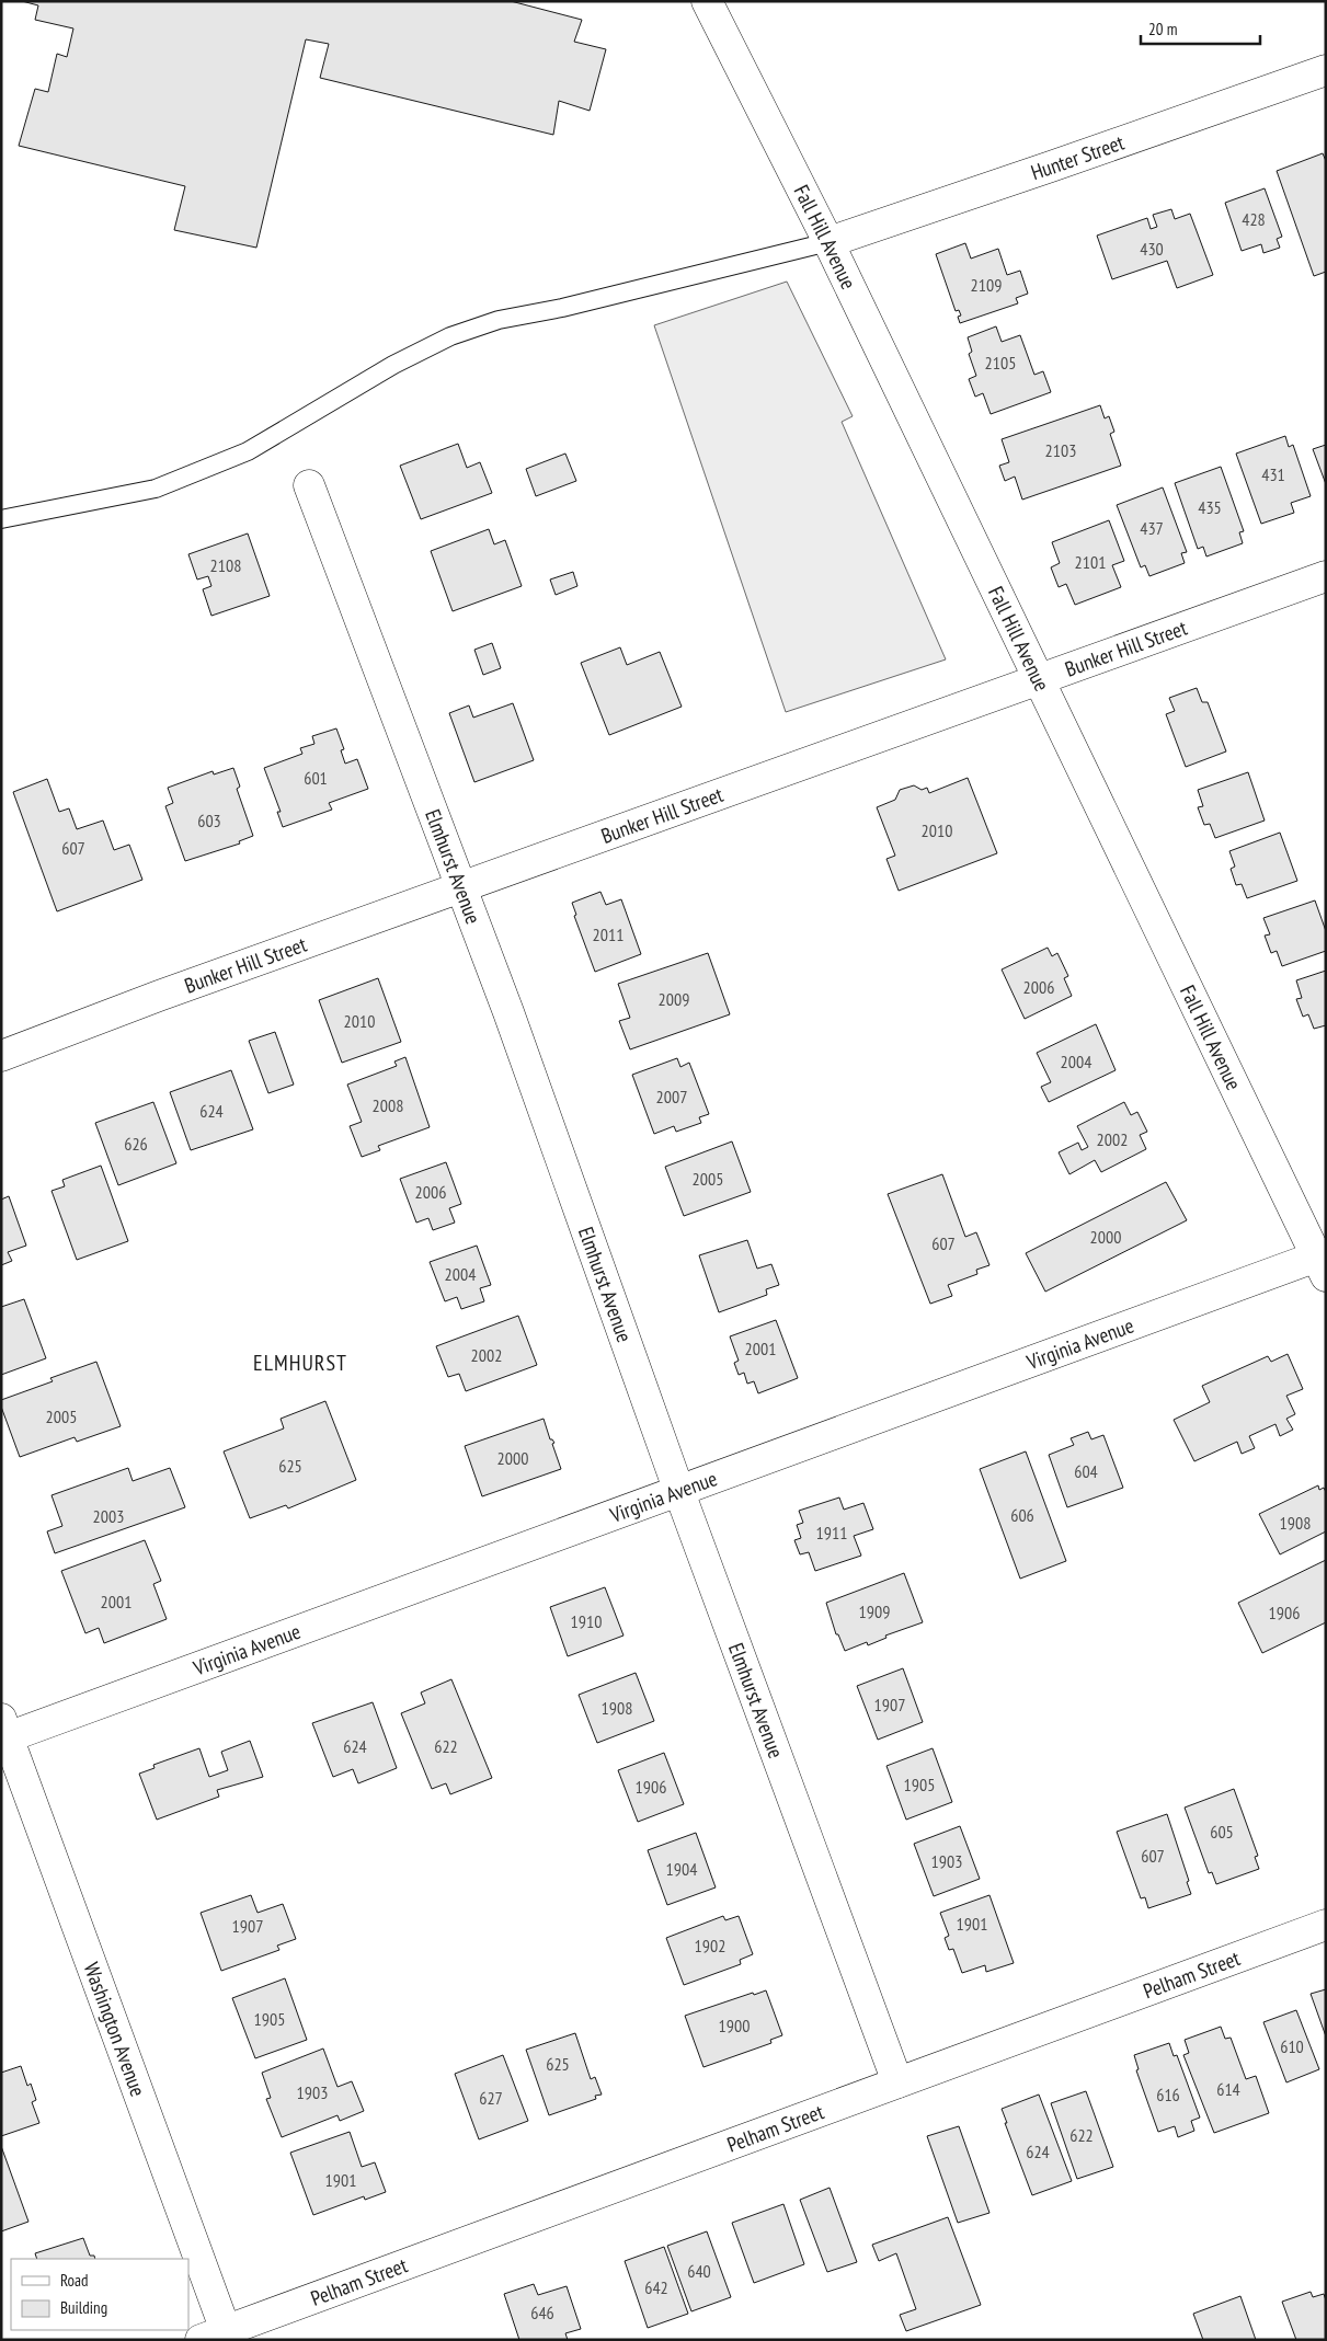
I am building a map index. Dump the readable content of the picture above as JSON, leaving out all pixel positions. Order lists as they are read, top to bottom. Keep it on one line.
{"streets":{"street":["Hunter Street","Fall Hill Avenue","Bunker Hill Street","Elmhurst Avenue","Virginia Avenue","Pelham Street","Washington Avenue"]},"crossings":[["Hunter Street","Fall Hill Avenue"],["Fall Hill Avenue","Bunker Hill Street"],["Fall Hill Avenue","Virginia Avenue"],["Bunker Hill Street","Elmhurst Avenue"],["Elmhurst Avenue","Virginia Avenue"],["Elmhurst Avenue","Pelham Street"],["Virginia Avenue","Washington Avenue"],["Pelham Street","Washington Avenue"]],"districts":["ELMHURST"],"house_numbers":["428","430","2109","2105","2103","431","435","437","2101","2108","601","603","2010","607","2011","2006","2009","2010","2004","2007","2008","624","2002","626","2005","2006","2000","607","2004","2001","2002","2005","2000","625","604","606","2003","1908","1911","2001","1909","1906","1910","1907","1908","624","622","1905","1906","605","607","1903","1904","1901","1907","1902","1905","1900","610","625","614","1903","616","627","622","624","1901","640","642","646"],"legend":["Road","Building"],"scale_bar":"20 m"}
